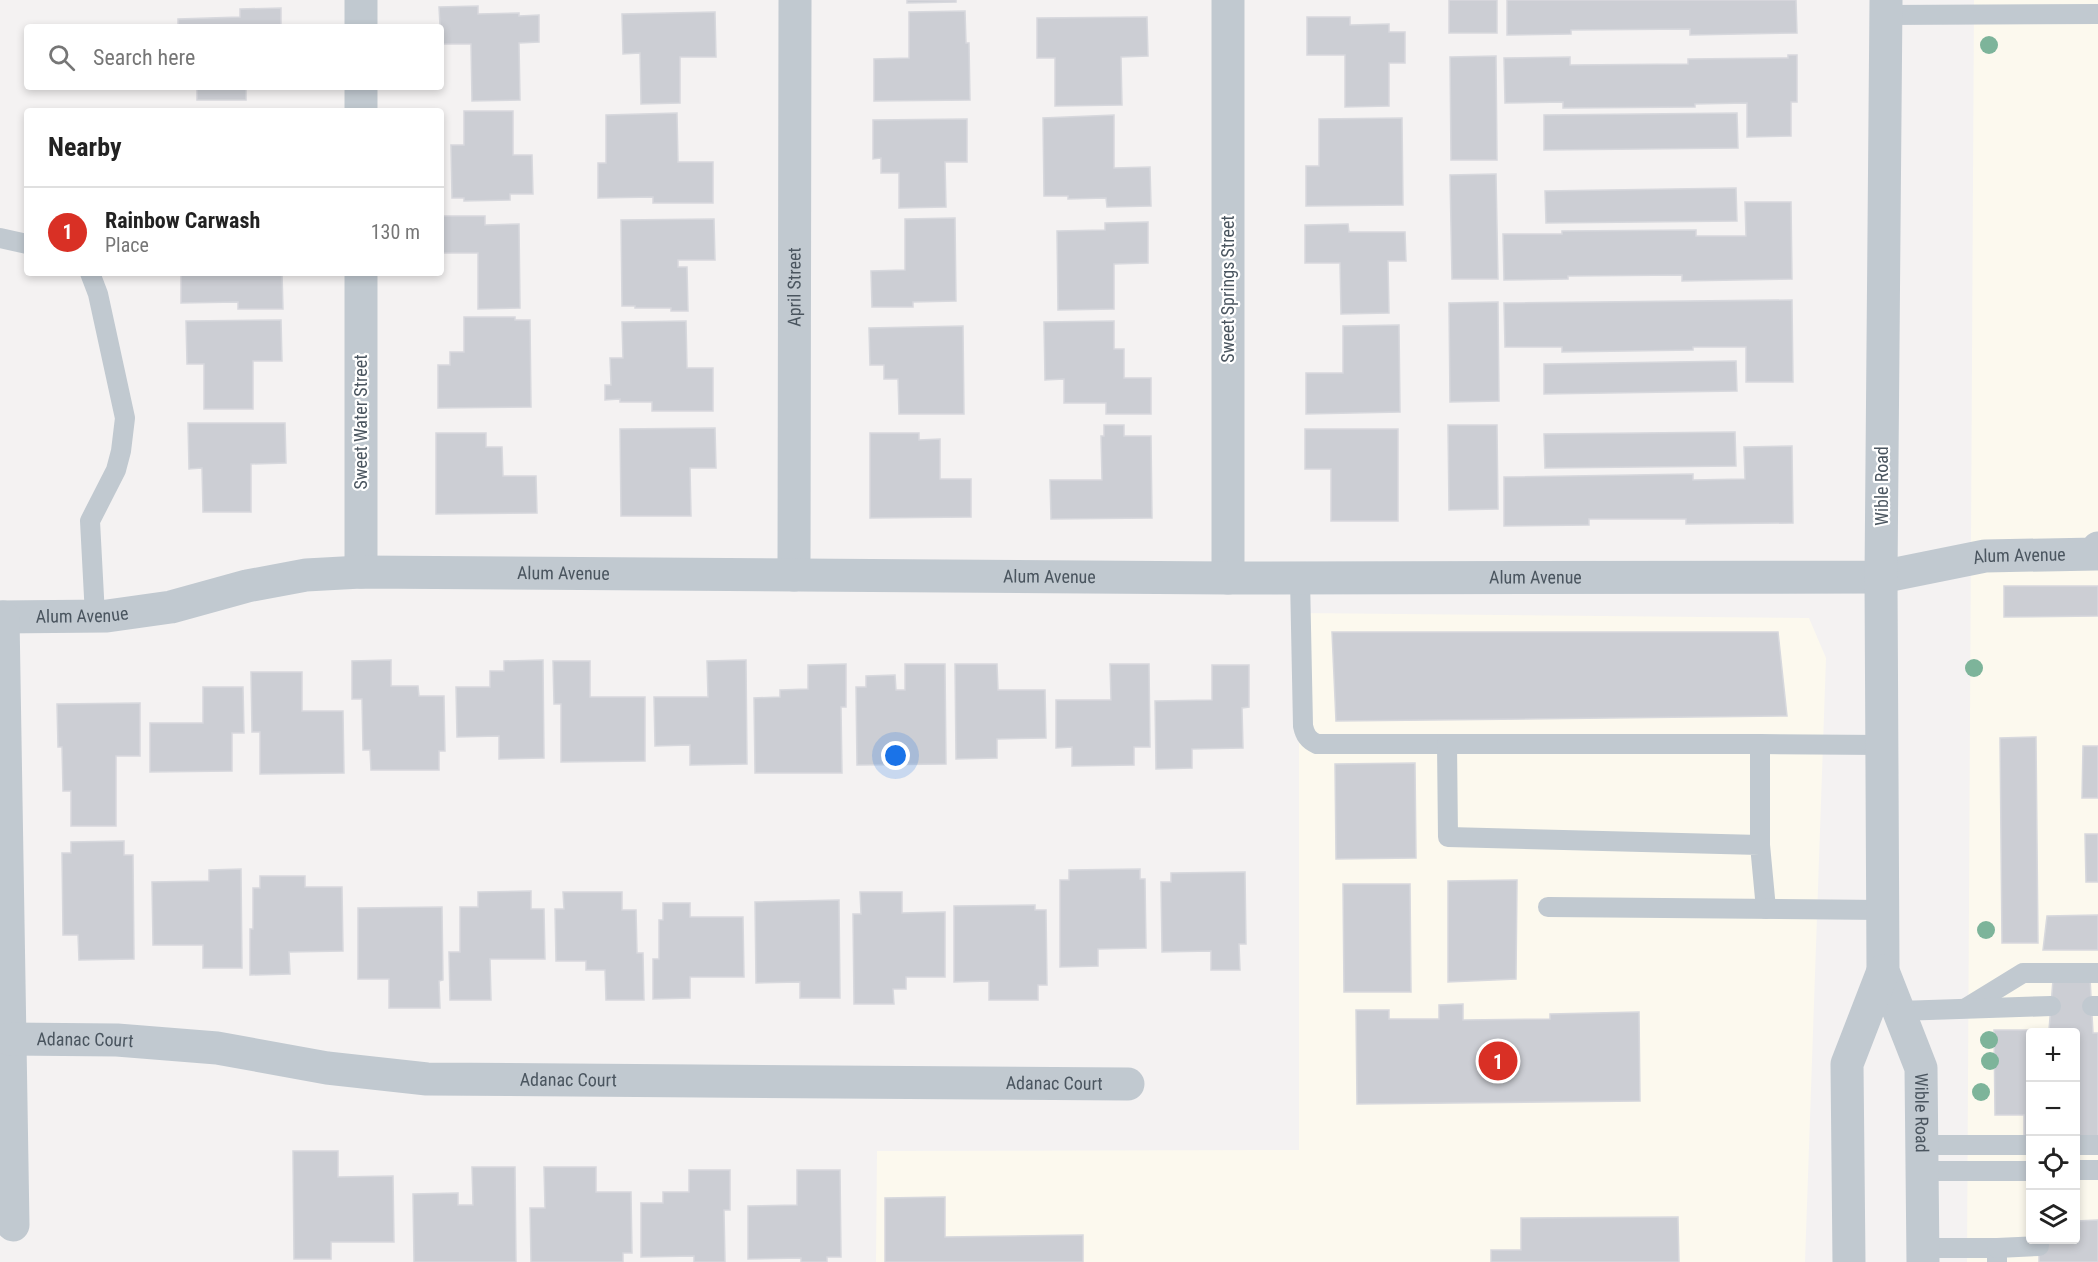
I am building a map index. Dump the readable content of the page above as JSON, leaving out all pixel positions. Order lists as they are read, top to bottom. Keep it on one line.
{"streets":{"street":["April Street","Sweet Springs Street","Sweet Water Street","Wible Road","Alum Avenue","Adanac Court"]},"crossings":[["April Street","Alum Avenue"],["Sweet Springs Street","Alum Avenue"],["Sweet Water Street","Alum Avenue"],["Wible Road","Alum Avenue"]],"page":{"search":"Search here","heading":"Nearby","list":[{"mark":"1","name":"Rainbow Carwash","note":"Place","value":"130 m"}],"map_buttons":["+","−"],"pins":"1"}}
